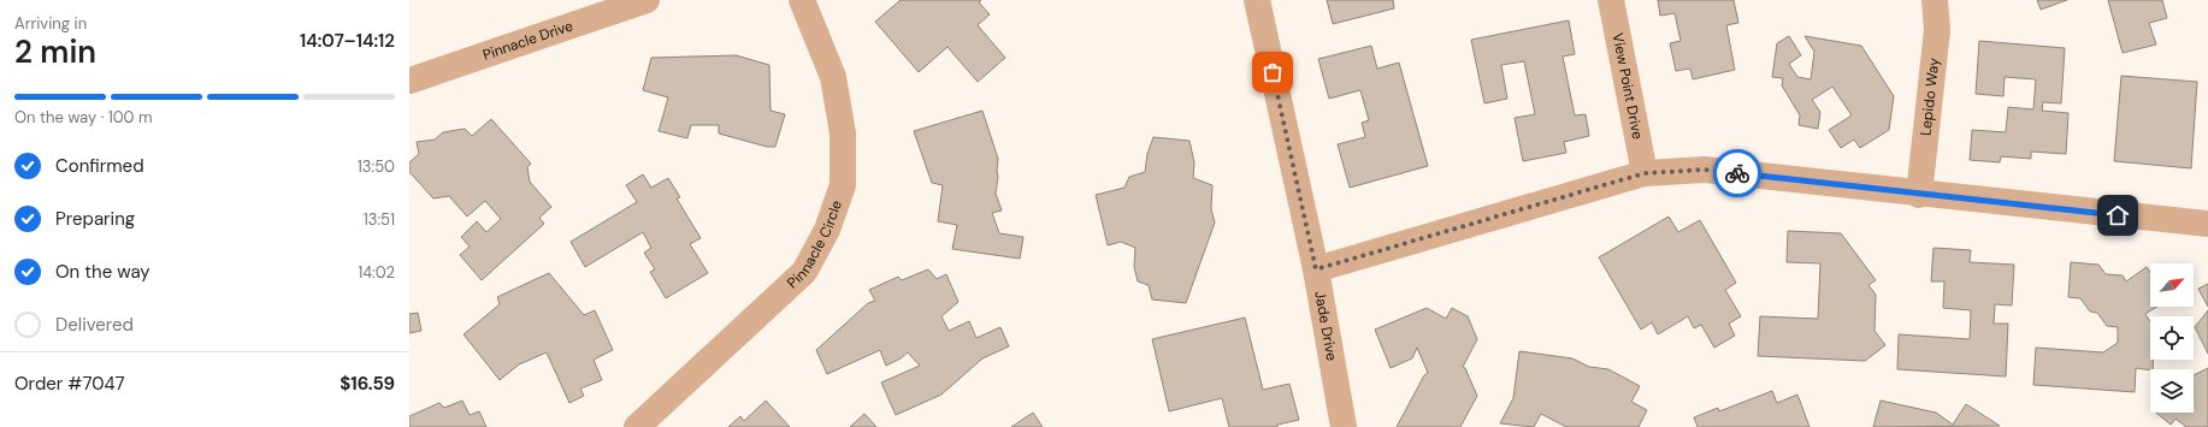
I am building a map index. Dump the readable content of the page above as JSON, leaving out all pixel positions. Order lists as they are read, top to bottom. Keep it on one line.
{"streets":{"street":["Pinnacle Drive","View Point Drive","Lepido Way","Pinnacle Circle","Jade Drive"]},"north":"top right","page":{"heading":["2 min","Arriving in","14:07–14:12"],"panel":["Order #7047","$16.59"],"bar":"On the way · 100 m","list":[["Confirmed","13:50"],["Preparing","13:51"],["On the way","14:02"],"Delivered"]}}
